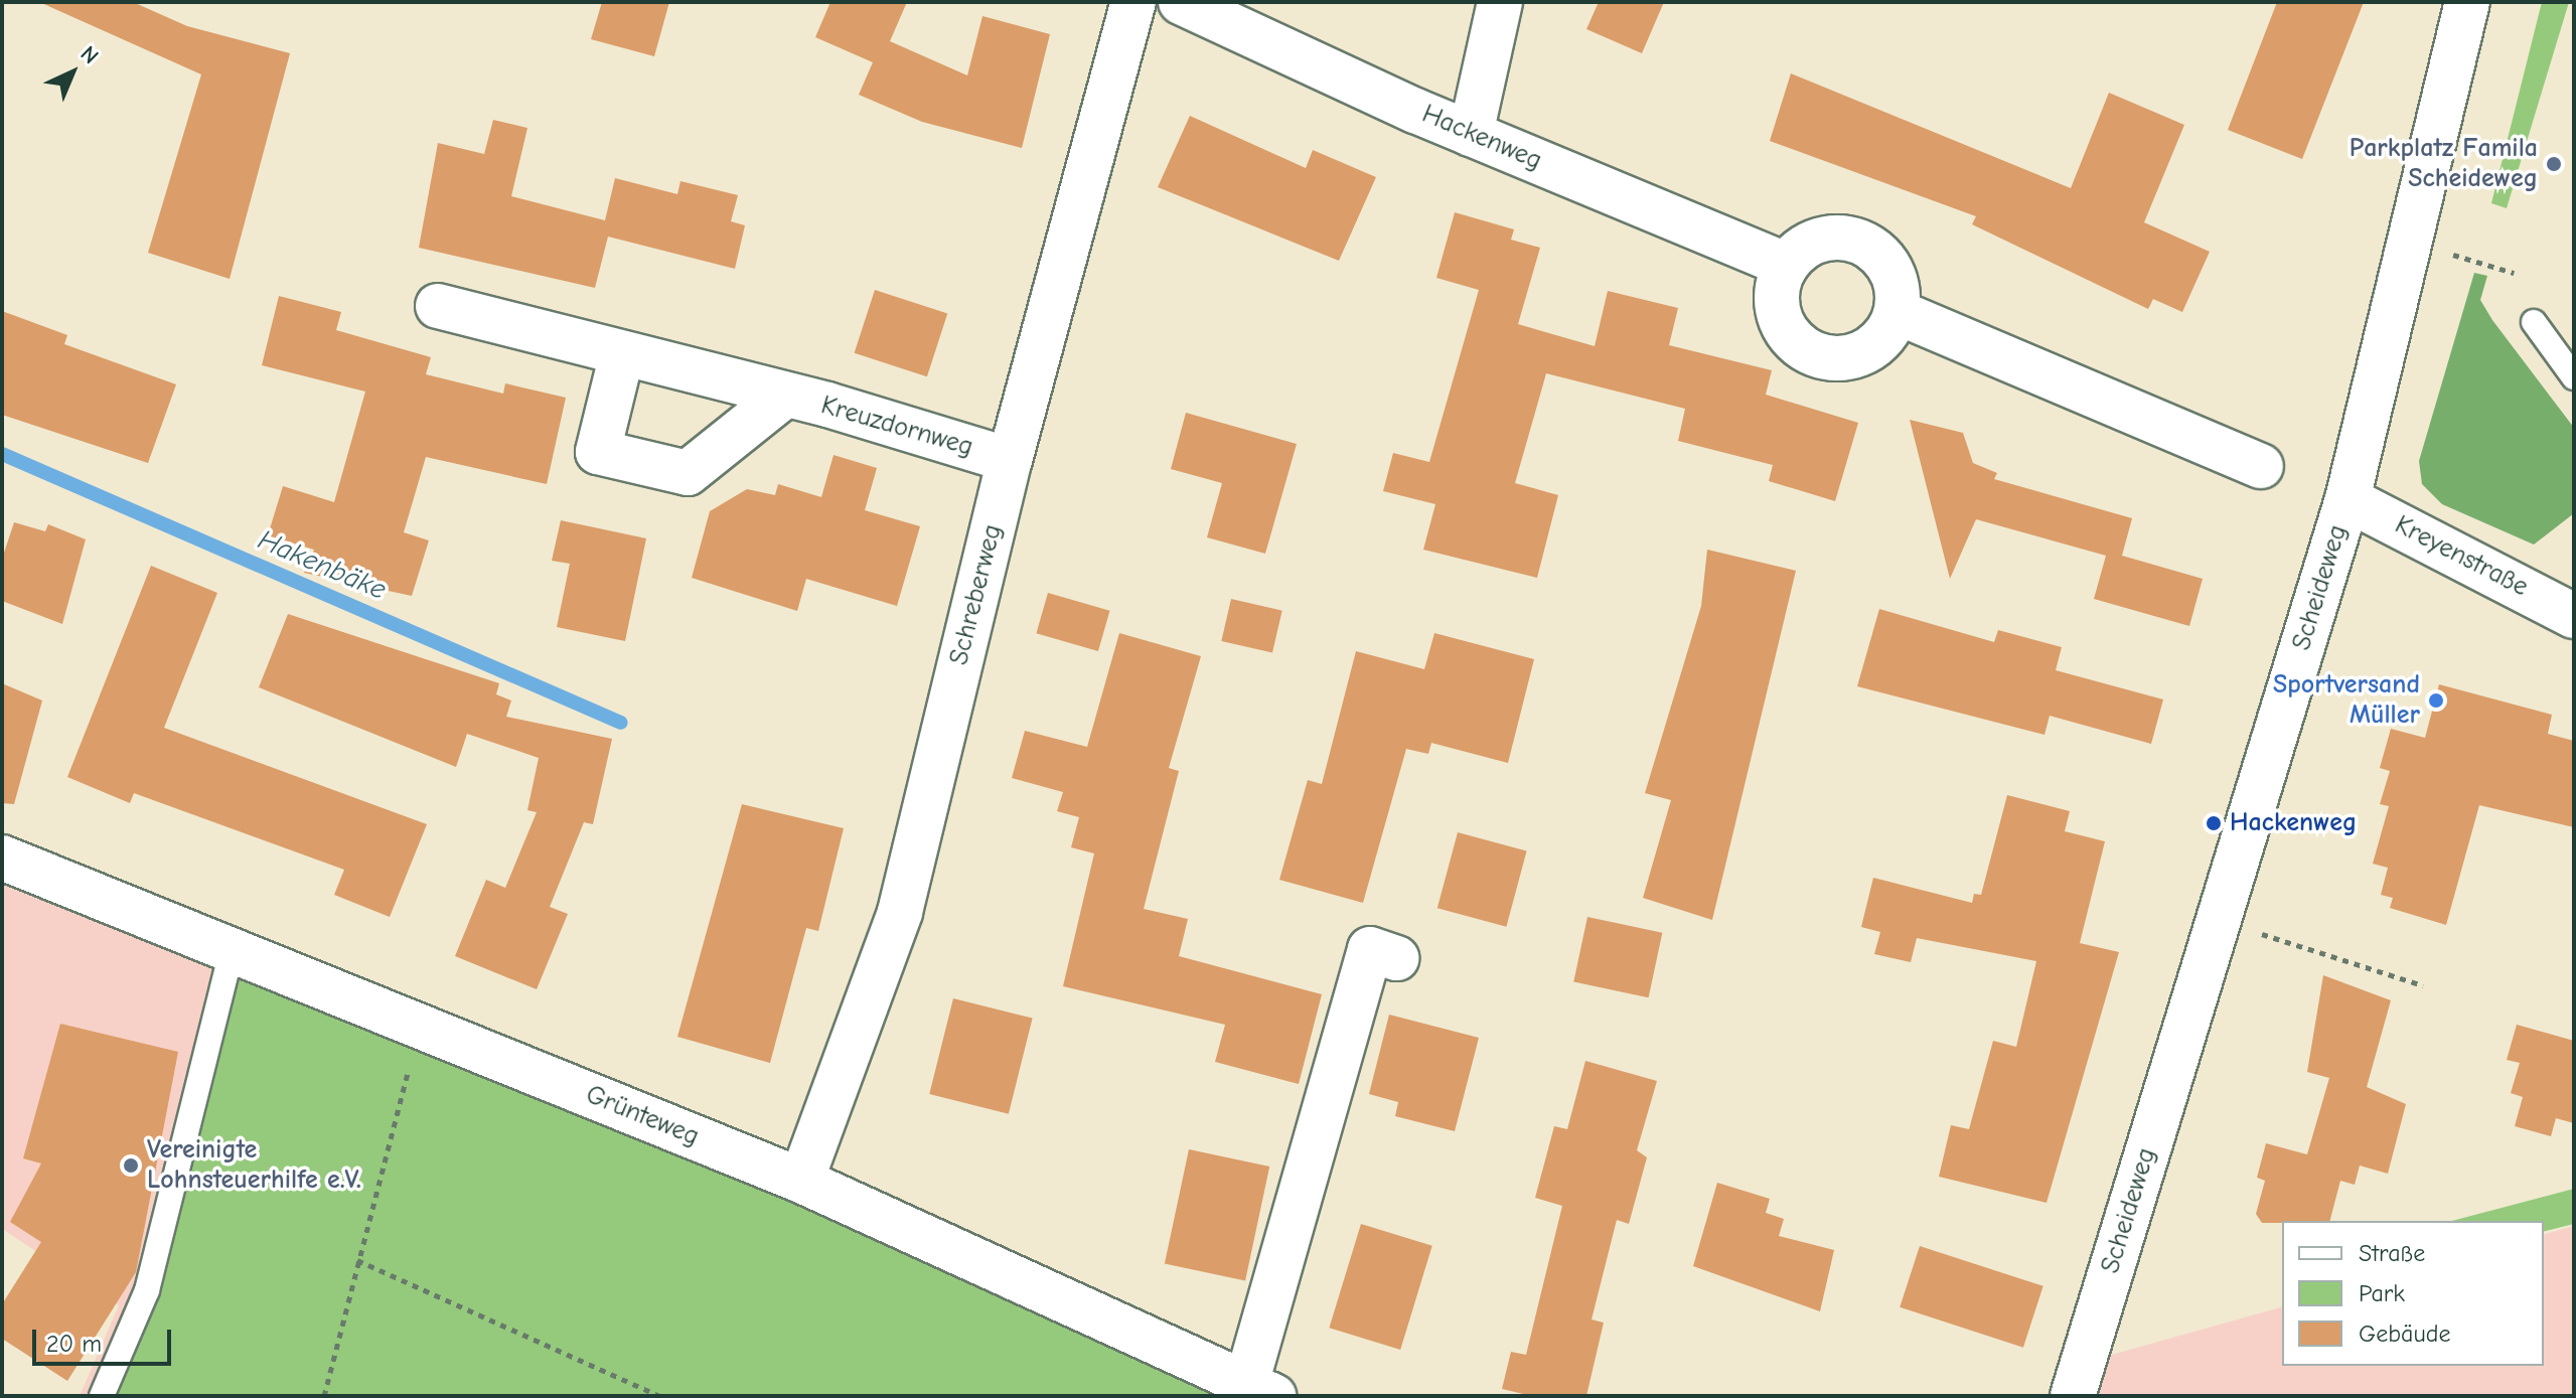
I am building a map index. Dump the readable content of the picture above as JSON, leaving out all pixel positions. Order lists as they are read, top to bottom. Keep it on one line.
{"streets":{"street":["Hackenweg","Kreuzdornweg","Kreyenstraße","Scheideweg","Schreberweg","Grünteweg"]},"crossings":[["Kreuzdornweg","Schreberweg"],["Kreyenstraße","Scheideweg"],["Schreberweg","Grünteweg"]],"water":["Hakenbäke"],"places":["Parkplatz Famila Scheideweg","Sportversand Müller","Hackenweg","Vereinigte Lohnsteuerhilfe e.V."],"legend":["Straße","Park","Gebäude"],"scale_bar":"20 m","north":"top right"}
